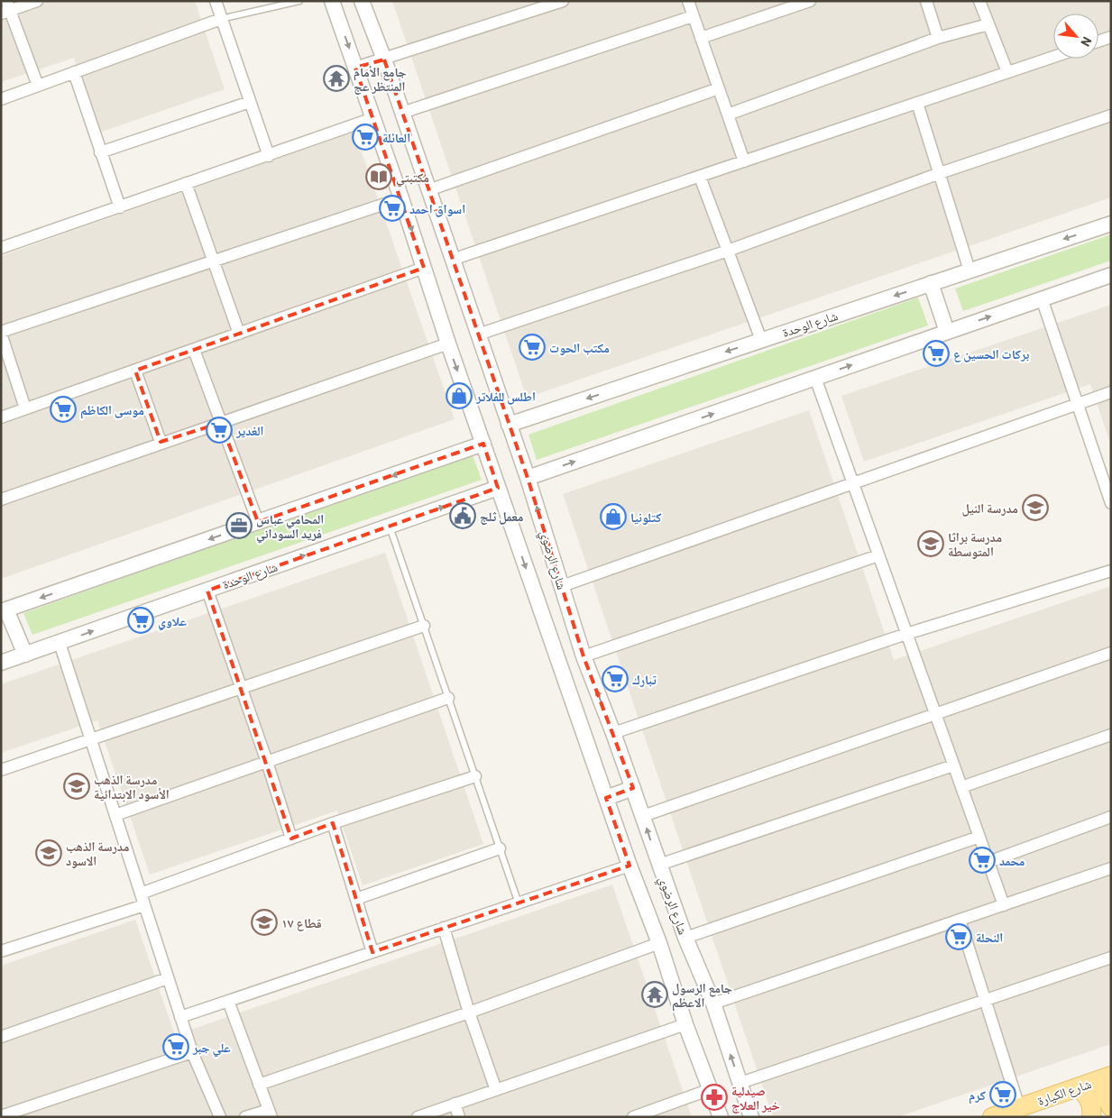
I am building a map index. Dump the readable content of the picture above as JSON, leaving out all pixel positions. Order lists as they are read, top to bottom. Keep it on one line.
{"streets":{"main road":["شارع الكيارة"],"street":["شارع الوحدة","شارع الرضوي"]},"crossings":[["شارع الوحدة","شارع الرضوي"]],"places":{"temple":["جامع الأمام المنتظر عج","جامع الرسول الاعظم"],"supermarket":["العائلة","اسواق احمد","مكتب الحوت","بركات الحسين ع","موسى الكاظم","الغدير","علاوي","تبارك","محمد","النحلة","علي جبر","كرم"],"library":["مكتبتي"],"shop":["اطلس للفلاتر","كتلونيا"],"school or university":["مدرسة النيل","مدرسة براثا المتوسطة","مدرسة الذهب الأسود الابتدائية","مدرسة الذهب الاسود","قطاع ١٧"],"public building":["معمل ثلج"],"office":["المحامي عباس فريد السوداني"],"pharmacy":["صيدلية خير العلاج"]},"north":"bottom right"}
